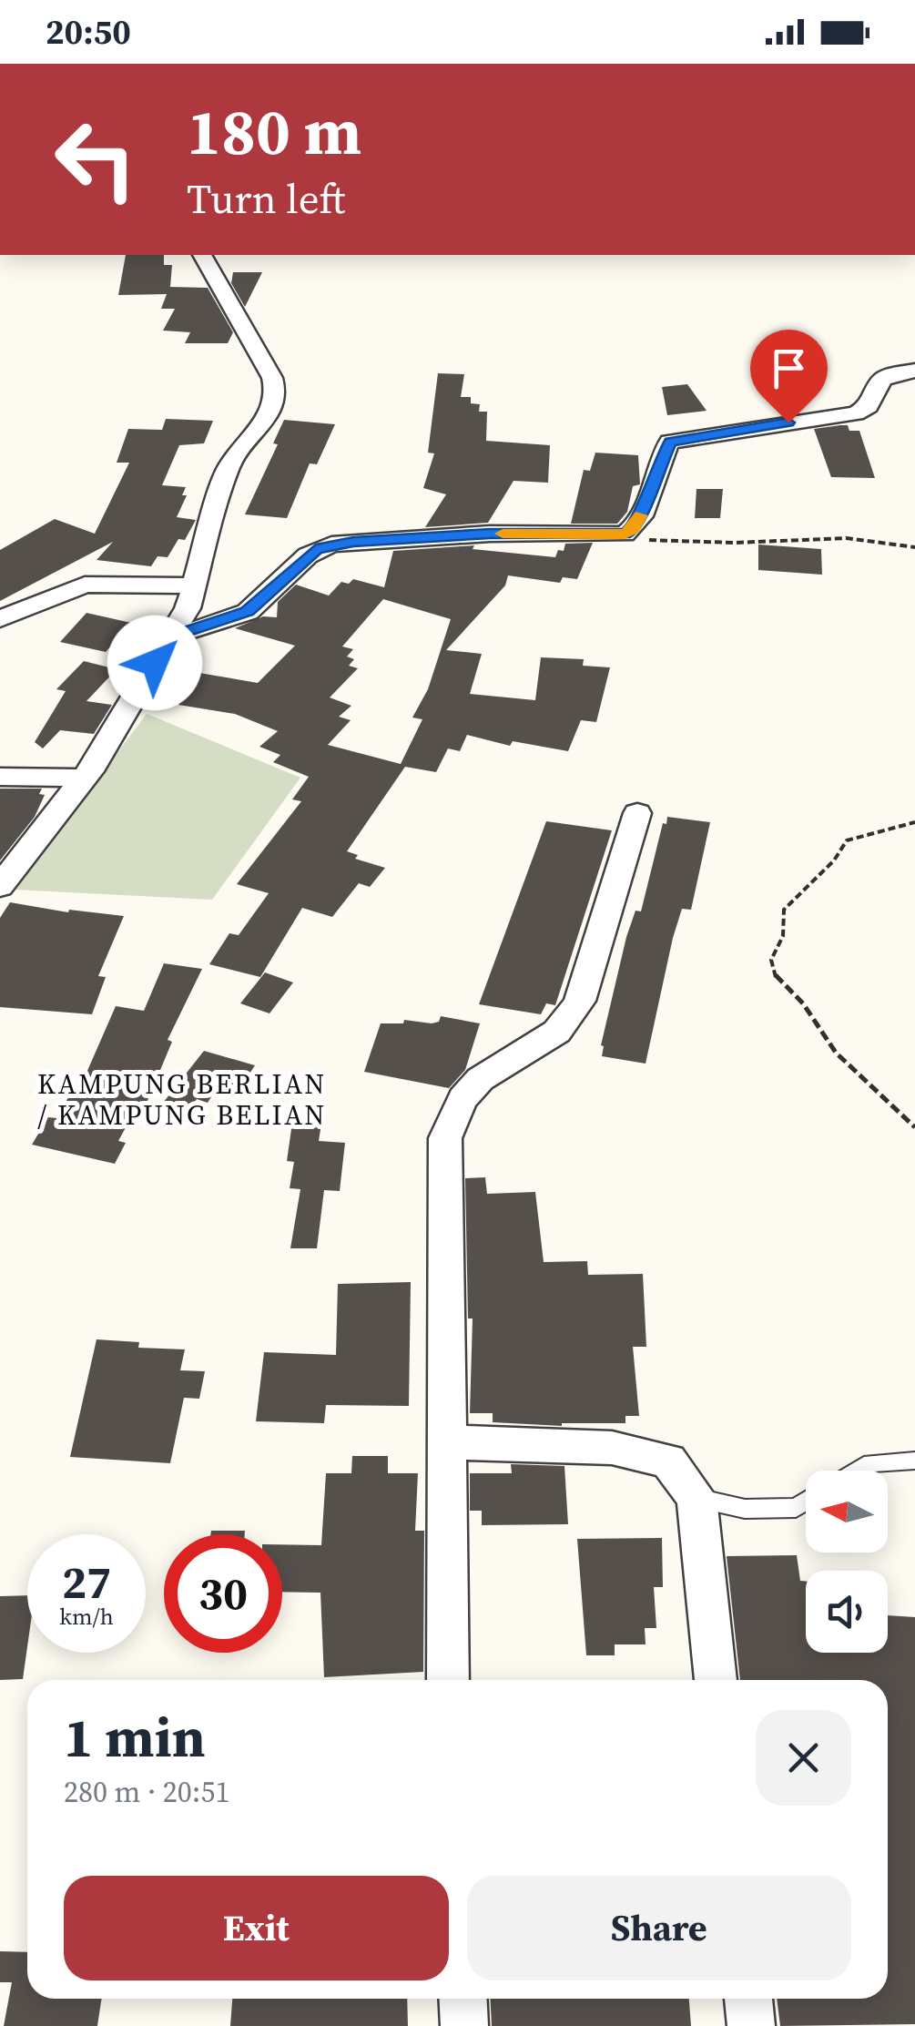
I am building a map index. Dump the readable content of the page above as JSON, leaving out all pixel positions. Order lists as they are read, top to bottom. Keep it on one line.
{"districts":["KAMPUNG BERLIAN / KAMPUNG BELIAN"],"north":"left","page":{"status":"20:50","turn":["180 m","Turn left"],"speed":"27 km/h","limit":"30","heading":["1 min","280 m · 20:51"],"buttons":["Exit","Share"]}}
